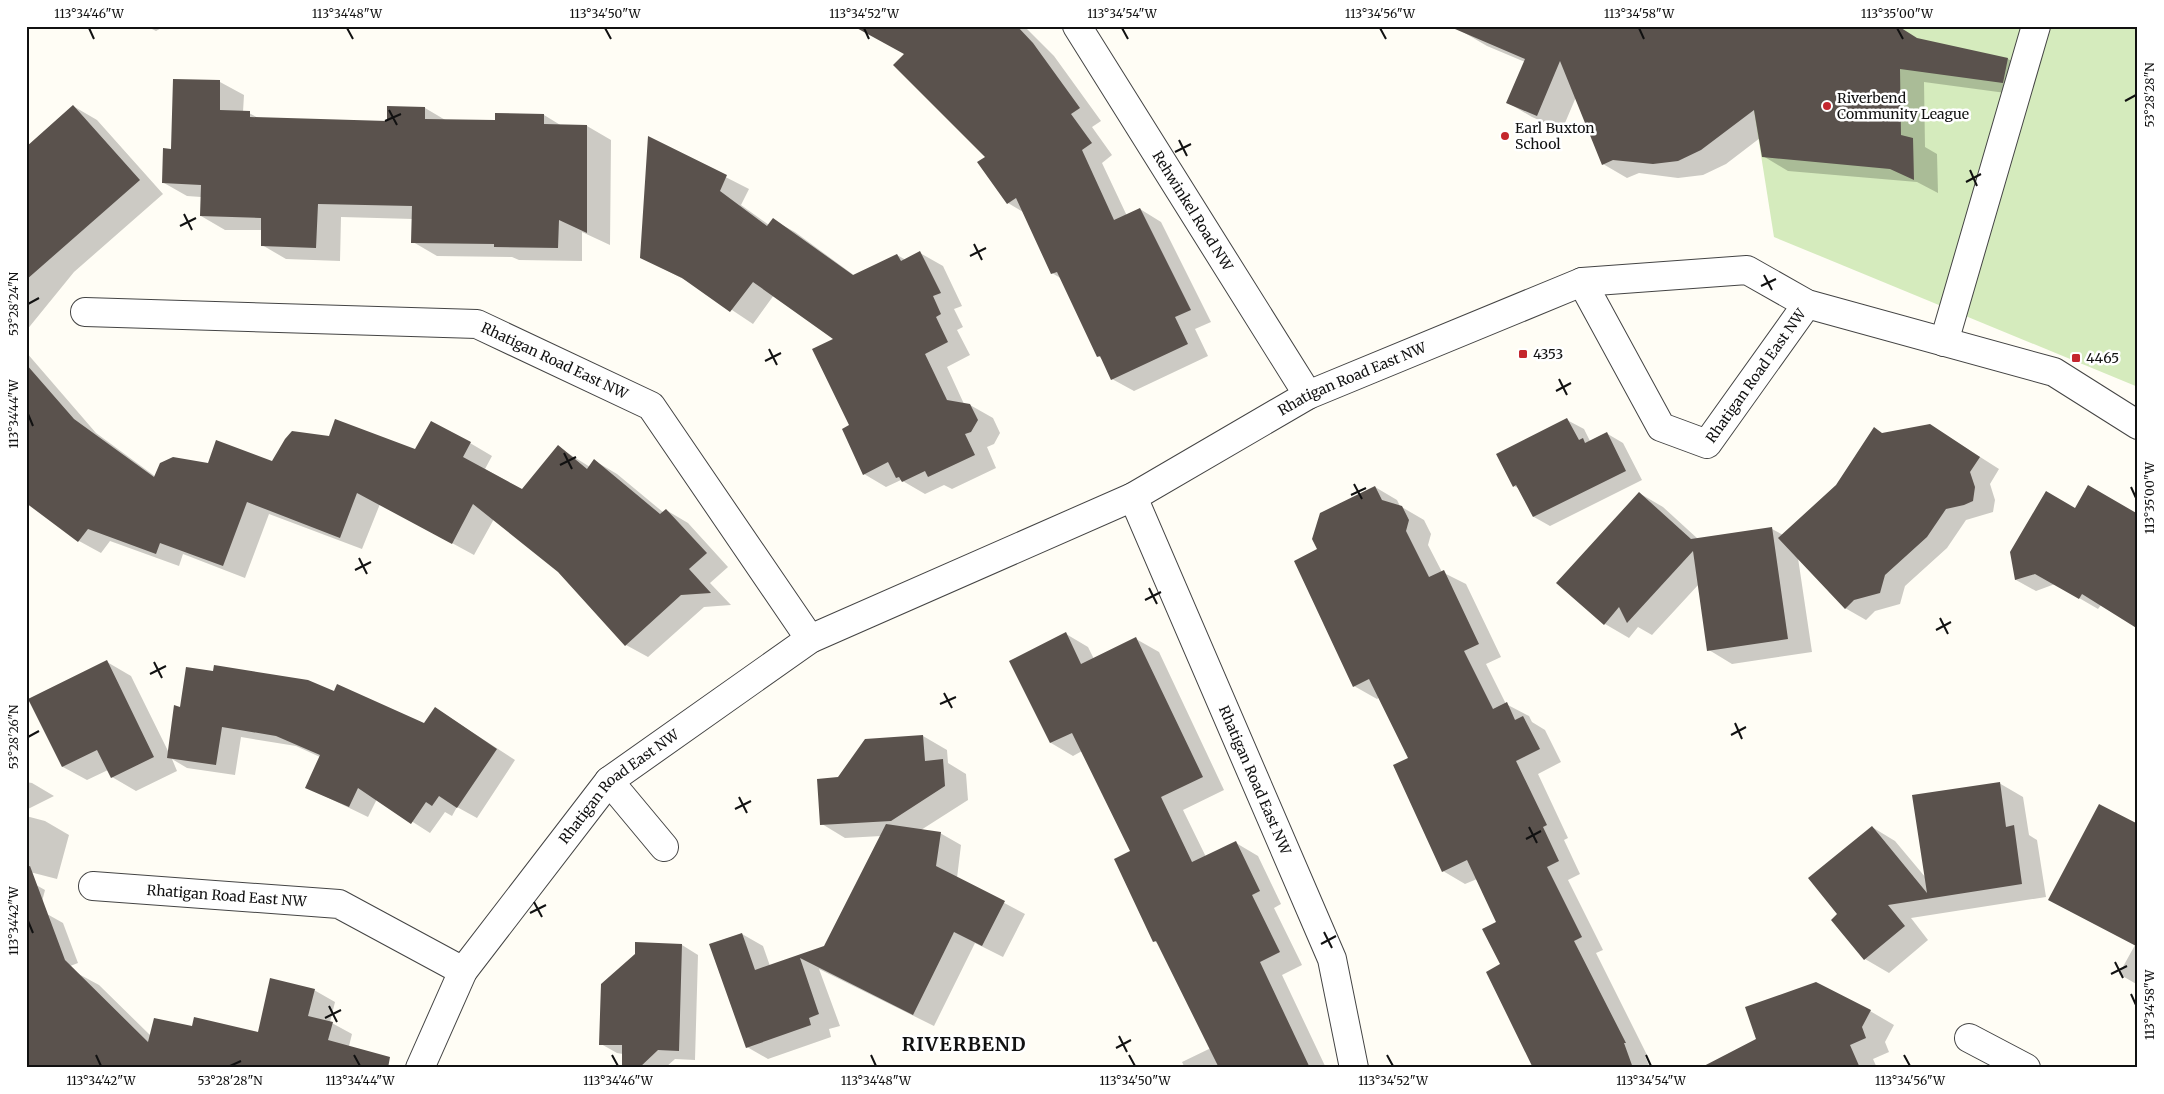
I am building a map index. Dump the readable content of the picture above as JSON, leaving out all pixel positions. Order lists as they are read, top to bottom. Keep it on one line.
{"streets":{"street":["Rehwinkel Road NW","Rhatigan Road East NW"]},"crossings":[["Rehwinkel Road NW","Rhatigan Road East NW"]],"districts":["RIVERBEND"],"places":{"other":["Riverbend Community League","Earl Buxton School"],"transit":["4353","4465"]},"coordinates":["113°34'46\"W","113°34'48\"W","113°34'50\"W","113°34'52\"W","113°34'54\"W","113°34'56\"W","113°34'58\"W","113°35'00\"W","53°28'28\"N","53°28'24\"N","113°34'44\"W","53°28'26\"N","113°34'42\"W"]}
